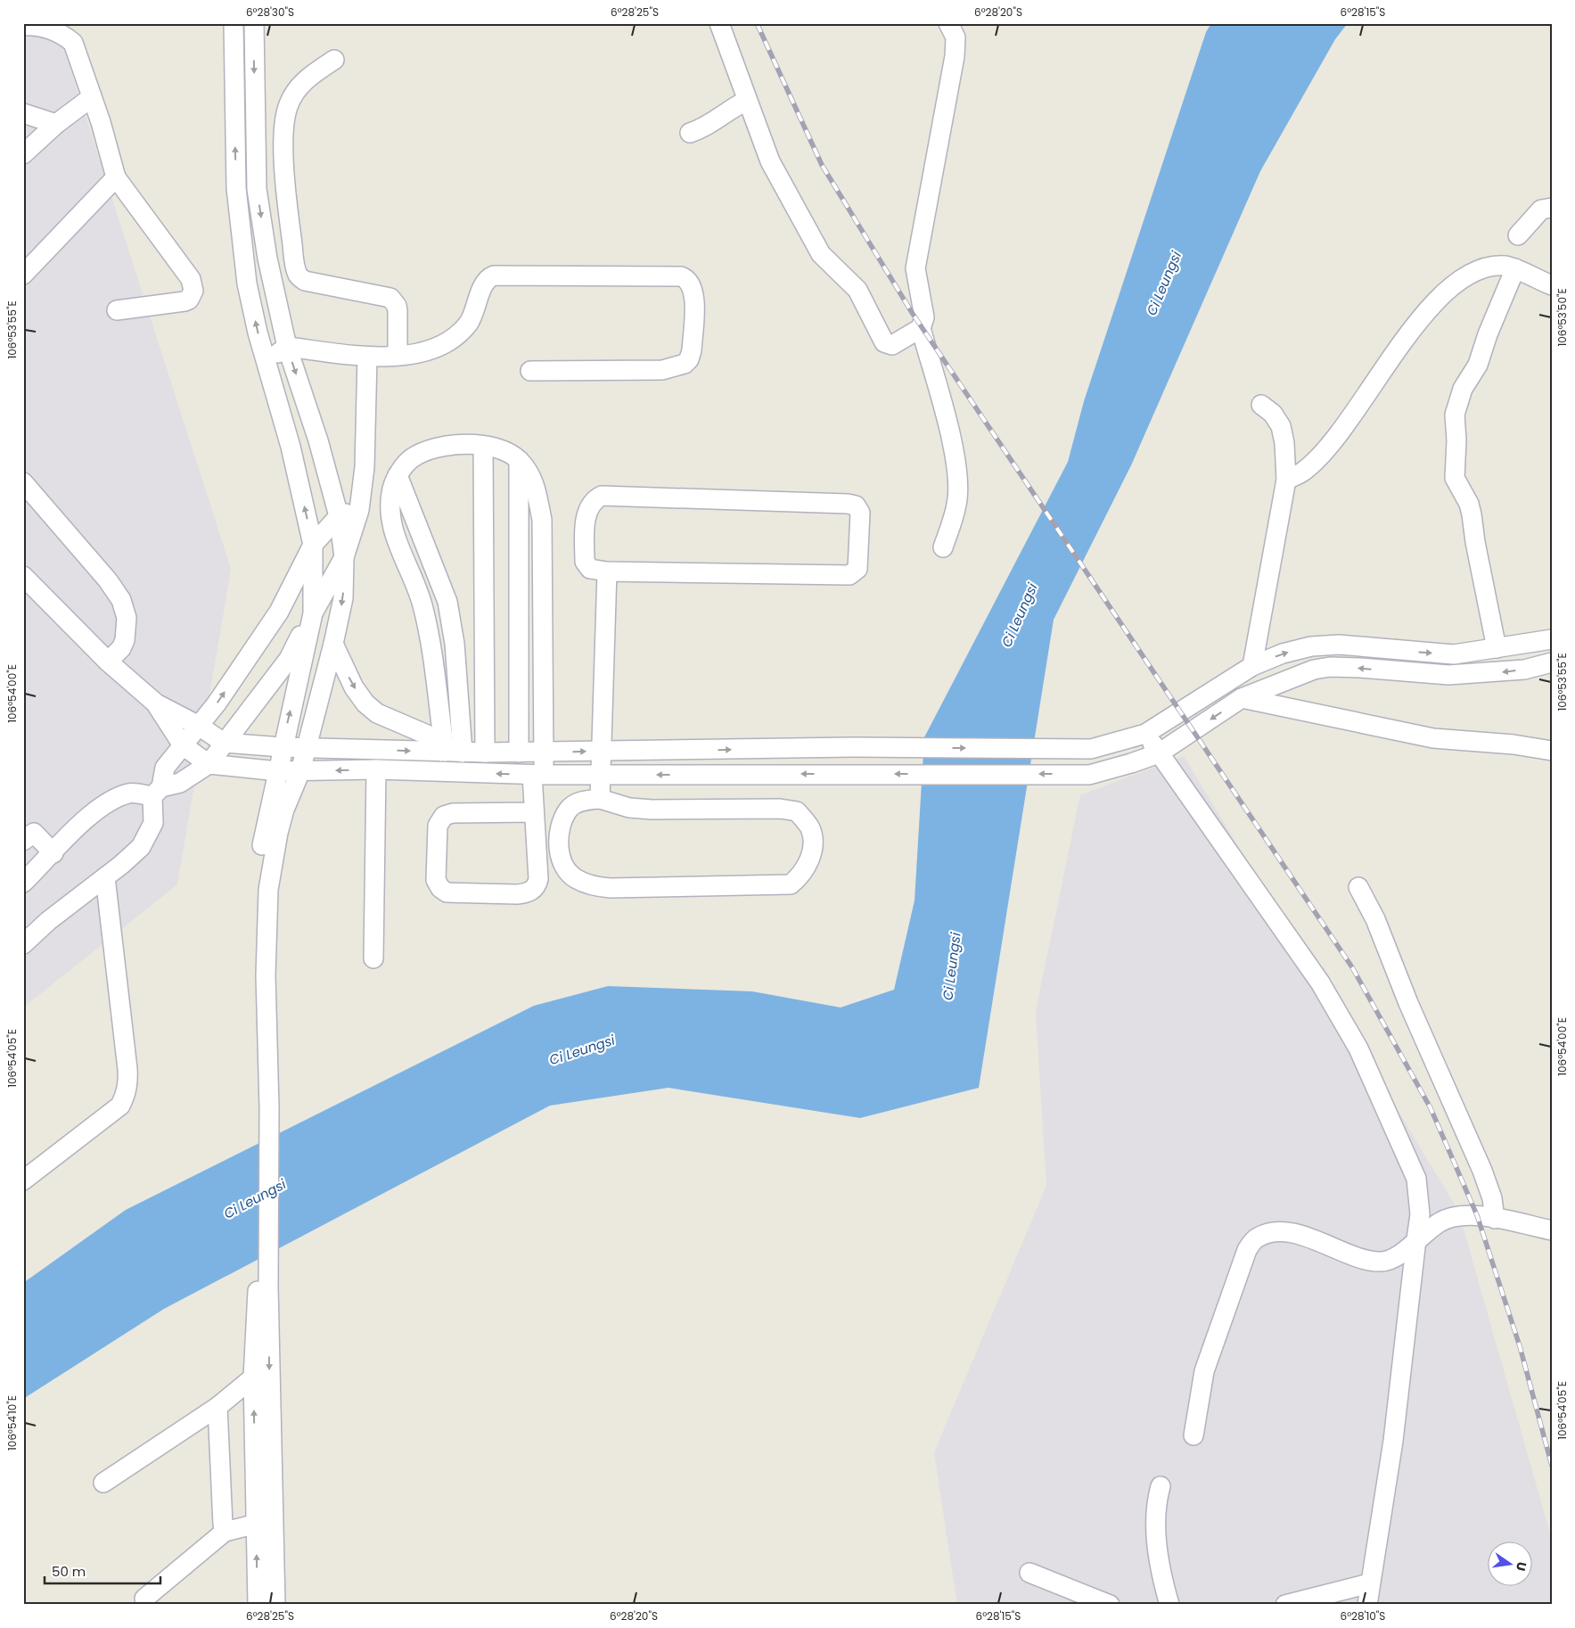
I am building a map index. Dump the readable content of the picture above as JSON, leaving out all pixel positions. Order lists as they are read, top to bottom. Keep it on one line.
{"water":["Ci Leungsi"],"scale_bar":"50 m","north":"right","coordinates":["6°28'30\"S","6°28'25\"S","6°28'20\"S","6°28'15\"S","106°53'50\"E","106°53'55\"E","106°54'00\"E","106°54'05\"E","106°54'10\"E","6°28'10\"S"]}
